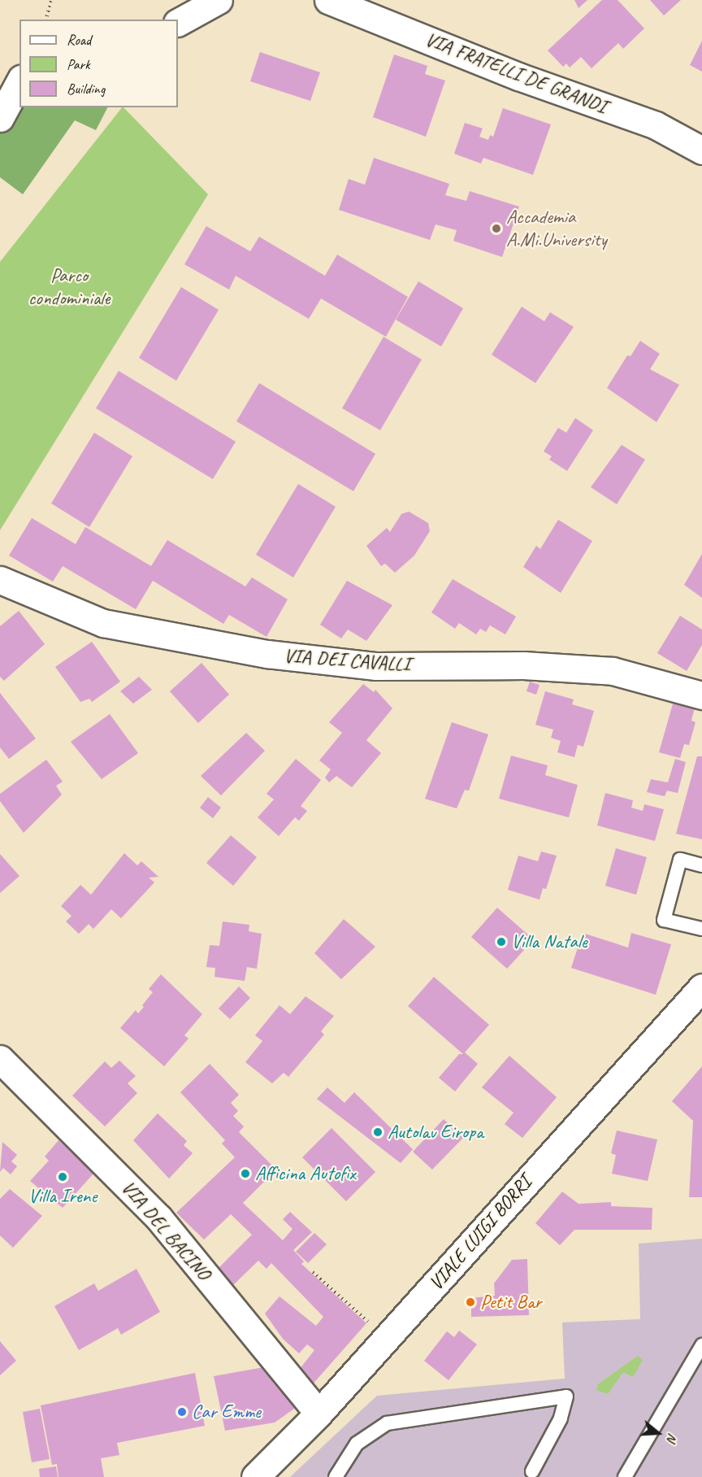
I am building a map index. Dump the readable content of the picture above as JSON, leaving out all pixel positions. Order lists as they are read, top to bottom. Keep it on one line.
{"streets":{"street":["VIA FRATELLI DE GRANDI","VIA DEI CAVALLI","VIA DEL BACINO","VIALE LUIGI BORRI"]},"crossings":[["VIA DEL BACINO","VIALE LUIGI BORRI"]],"parks":["Parco condominiale"],"places":["Accademia A.Mi.University","Villa Natale","Autolav Eiropa","Afficina Autofix","Villa Irene","Petit Bar","Car Emme"],"legend":["Road","Park","Building"],"north":"right"}
